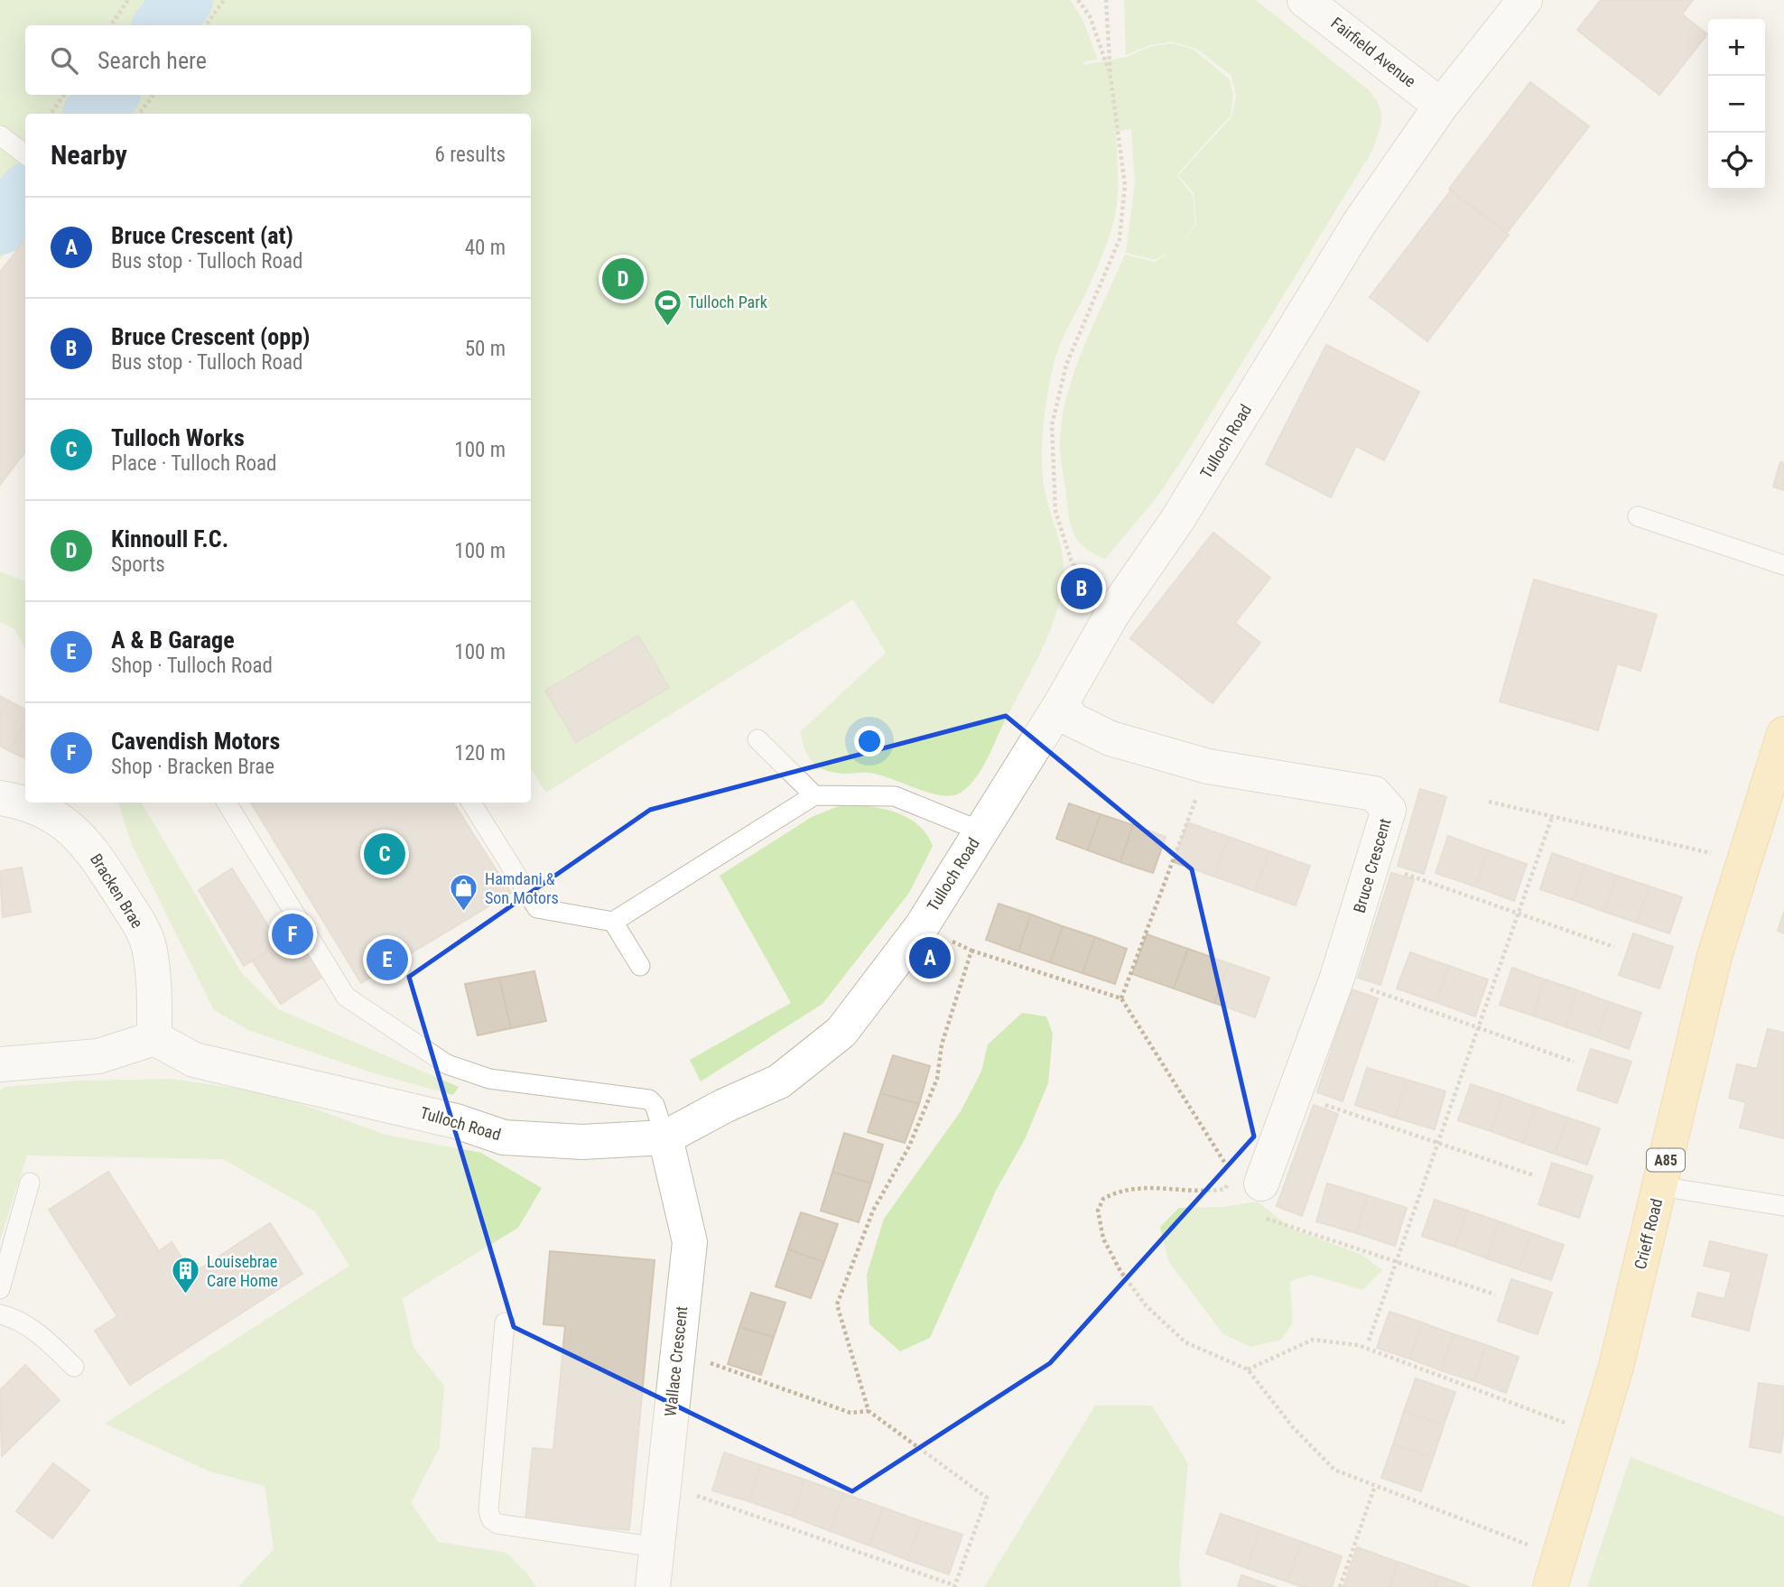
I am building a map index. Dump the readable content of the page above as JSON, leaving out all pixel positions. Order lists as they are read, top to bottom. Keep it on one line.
{"streets":{"main road":["A85","Crieff Road"],"street":["Fairfield Avenue","Tulloch Road","Bruce Crescent","Bracken Brae","Wallace Crescent"]},"crossings":[["Fairfield Avenue","Tulloch Road"],["Tulloch Road","Bruce Crescent"],["Tulloch Road","Bracken Brae"],["Tulloch Road","Wallace Crescent"]],"places":{"sports":["Tulloch Park"],"shop":["Hamdani & Son Motors"],"building":["Louisebrae Care Home"]},"page":{"map_buttons":["+","−"],"search":"Search here","heading":["Nearby","6 results"],"list":[{"mark":"A","name":"Bruce Crescent (at)","note":"Bus stop · Tulloch Road","value":"40 m"},{"mark":"B","name":"Bruce Crescent (opp)","note":"Bus stop · Tulloch Road","value":"50 m"},{"mark":"C","name":"Tulloch Works","note":"Place · Tulloch Road","value":"100 m"},{"mark":"D","name":"Kinnoull F.C.","note":"Sports","value":"100 m"},{"mark":"E","name":"A & B Garage","note":"Shop · Tulloch Road","value":"100 m"},{"mark":"F","name":"Cavendish Motors","note":"Shop · Bracken Brae","value":"120 m"}],"pins":["D","B","C","F","A","E"]}}
